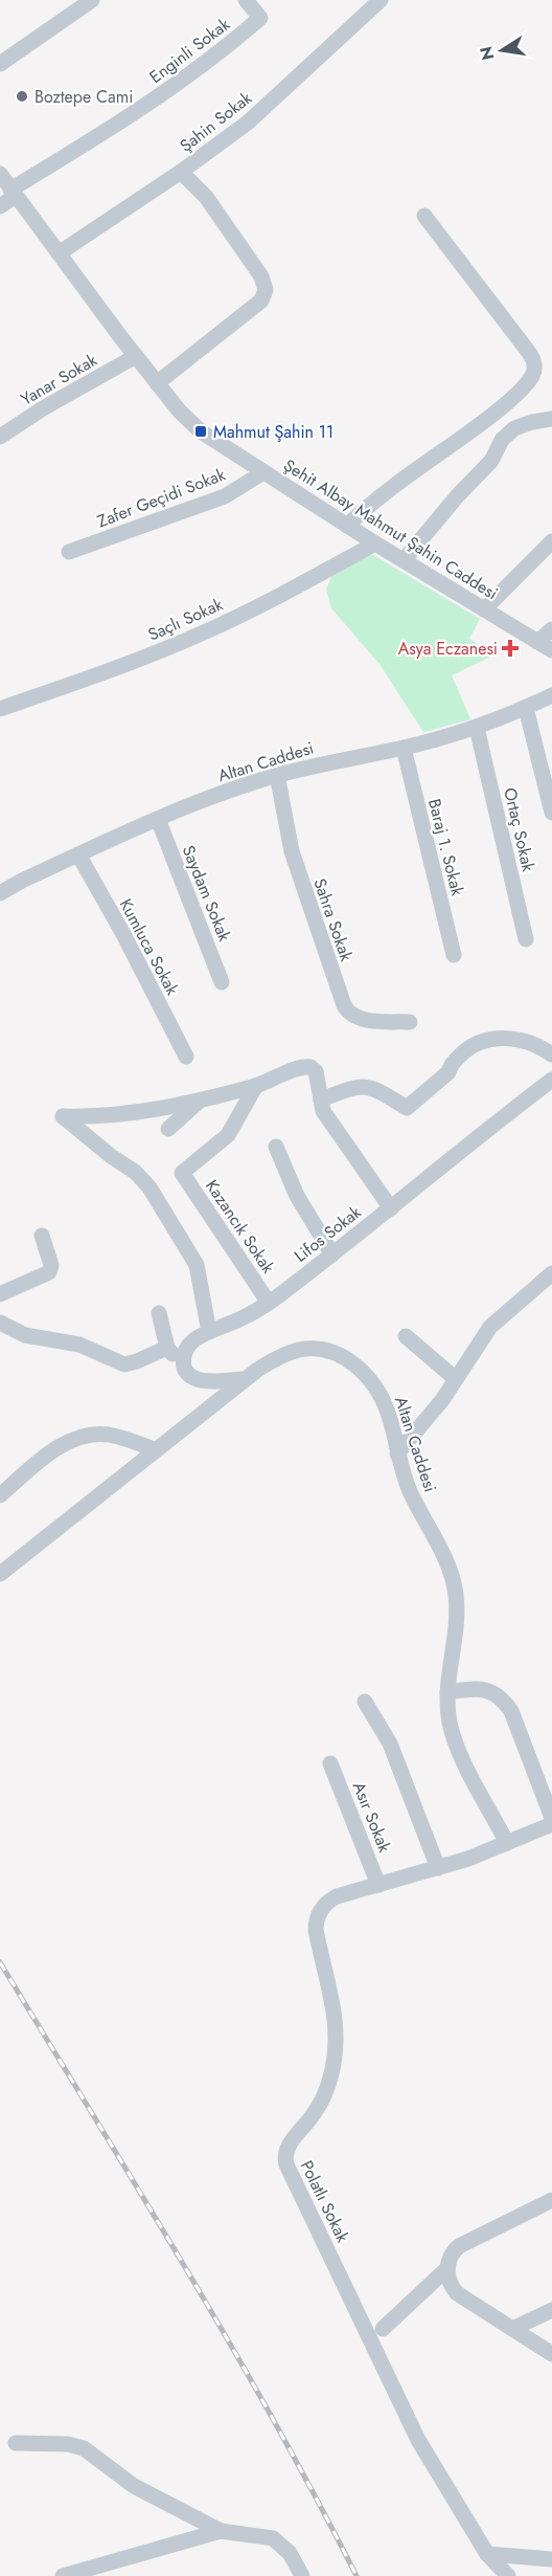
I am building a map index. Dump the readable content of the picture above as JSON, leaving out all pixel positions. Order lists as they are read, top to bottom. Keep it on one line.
{"streets":{"street":["Enginli Sokak","Şahin Sokak","Yanar Sokak","Zafer Geçidi Sokak","Şehit Albay Mahmut Şahin Caddesi","Saçlı Sokak","Altan Caddesi","Ortaç Sokak","Baraj 1. Sokak","Saydam Sokak","Sahra Sokak","Kumluca Sokak","Kazancık Sokak","Lifos Sokak","Asır Sokak","Polatlı Sokak"]},"crossings":[["Enginli Sokak","Şehit Albay Mahmut Şahin Caddesi"],["Şahin Sokak","Şehit Albay Mahmut Şahin Caddesi"],["Yanar Sokak","Şehit Albay Mahmut Şahin Caddesi"],["Zafer Geçidi Sokak","Şehit Albay Mahmut Şahin Caddesi"],["Şehit Albay Mahmut Şahin Caddesi","Saçlı Sokak"],["Altan Caddesi","Ortaç Sokak"],["Altan Caddesi","Baraj 1. Sokak"],["Altan Caddesi","Saydam Sokak"],["Altan Caddesi","Sahra Sokak"],["Altan Caddesi","Kumluca Sokak"],["Altan Caddesi","Polatlı Sokak"],["Kazancık Sokak","Lifos Sokak"],["Asır Sokak","Polatlı Sokak"]],"places":{"other":["Boztepe Cami"],"transit":["Mahmut Şahin 11"],"health":["Asya Eczanesi"]},"north":"left"}
